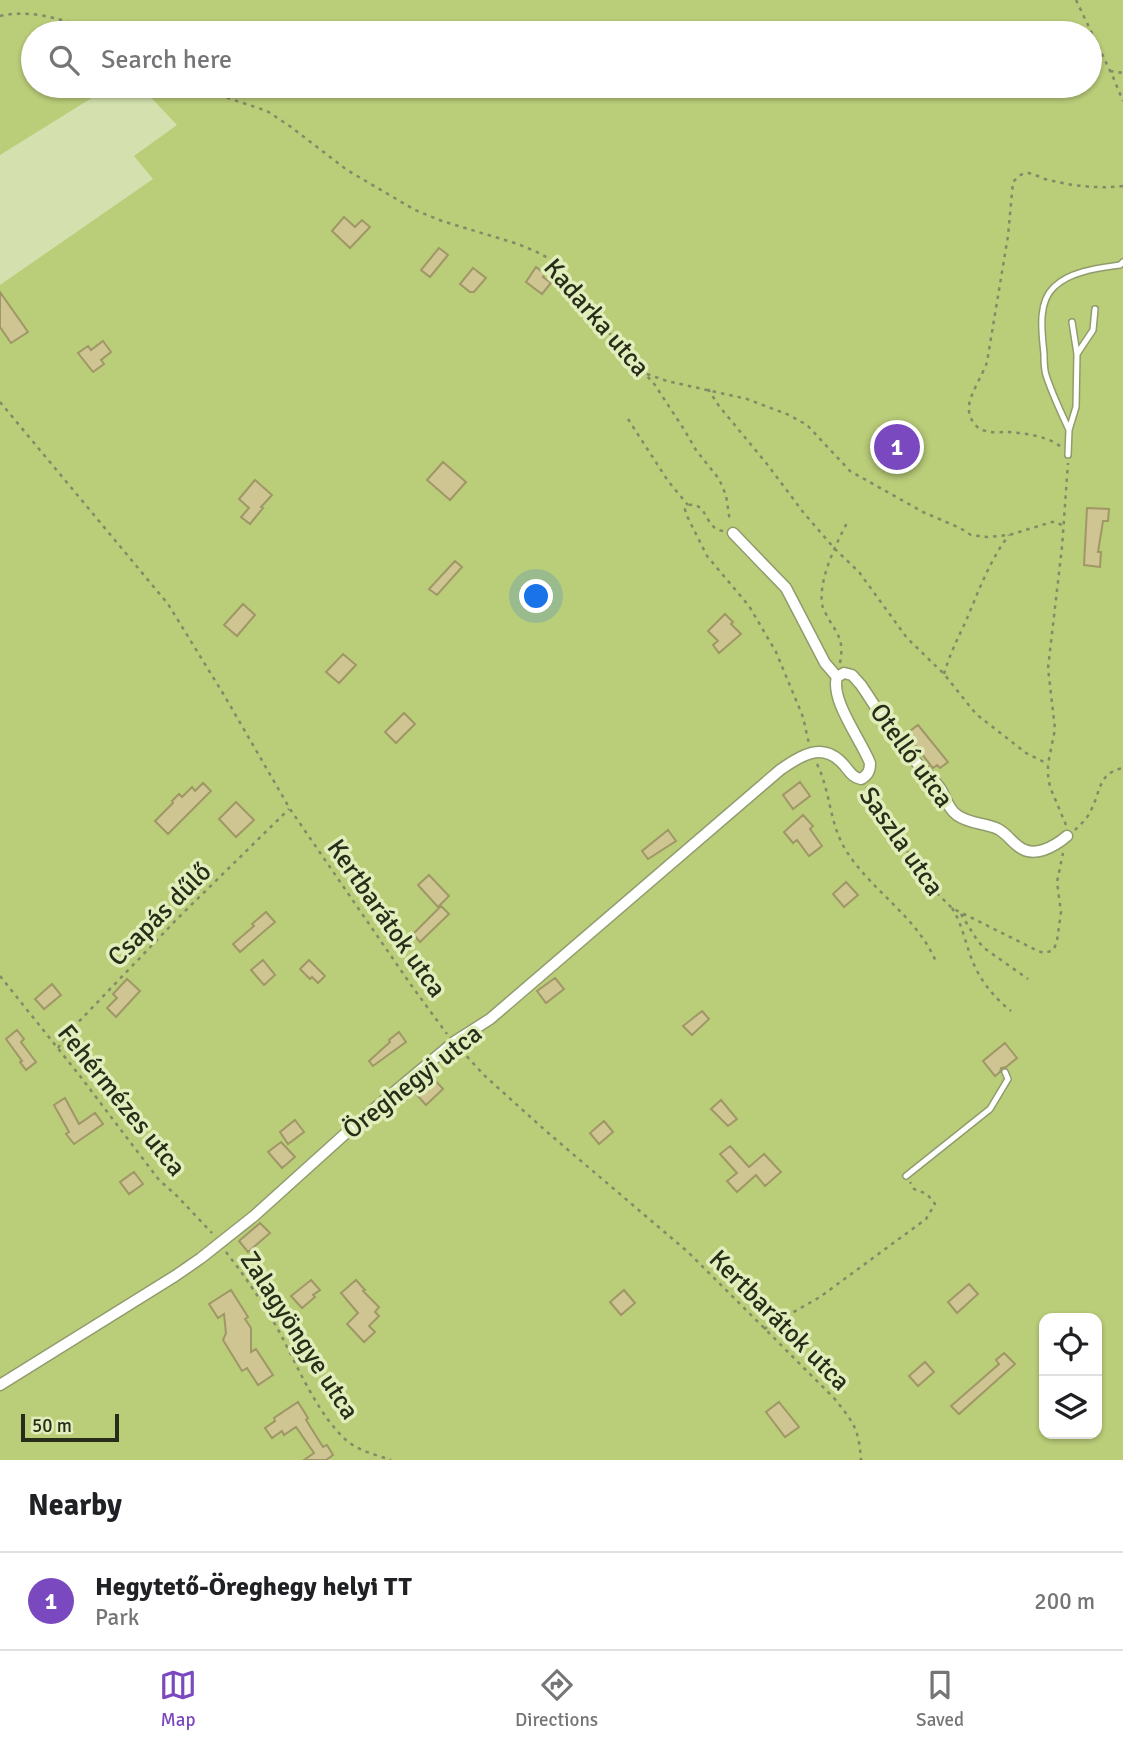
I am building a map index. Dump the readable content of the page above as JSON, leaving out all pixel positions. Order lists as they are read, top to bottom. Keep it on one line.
{"streets":{"street":["Otelló utca","Saszla utca","Öreghegyi utca"],"path":["Kadarka utca","Csapás dűlő","Kertbarátok utca","Fehérmézes utca","Zalagyöngye utca"]},"crossings":[["Otelló utca","Saszla utca"],["Saszla utca","Öreghegyi utca"],["Csapás dűlő","Kertbarátok utca"],["Csapás dűlő","Fehérmézes utca"],["Kertbarátok utca","Öreghegyi utca"],["Öreghegyi utca","Fehérmézes utca"],["Öreghegyi utca","Zalagyöngye utca"],["Fehérmézes utca","Zalagyöngye utca"]],"scale_bar":"50 m","page":{"search":"Search here","pins":"1","scale":"50 m","heading":"Nearby","list":[{"mark":"1","name":"Hegytető-Öreghegy helyi TT","note":"Park","value":"200 m"}],"nav":["Map","Directions","Saved"]}}
